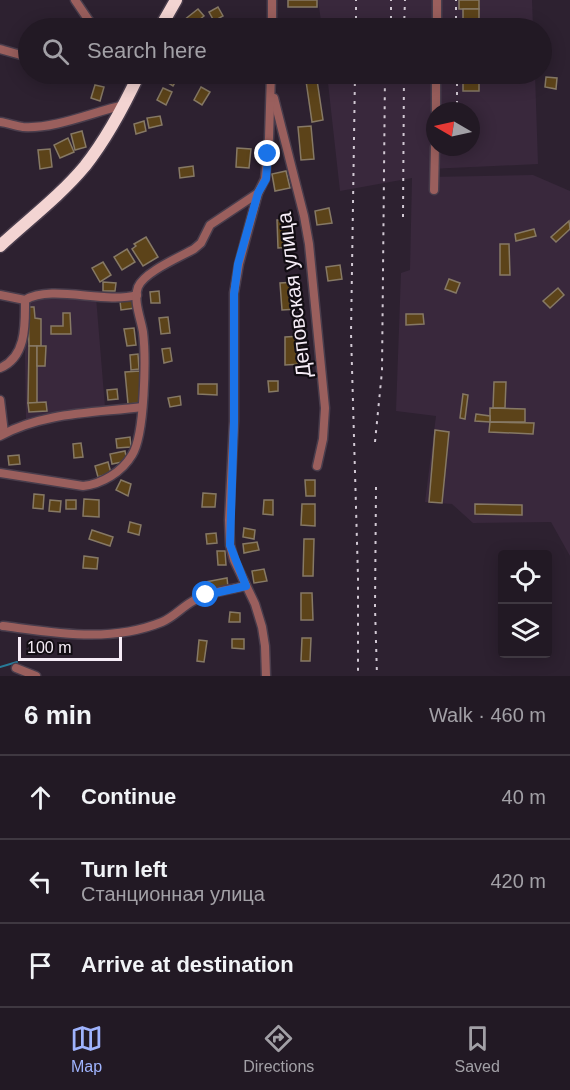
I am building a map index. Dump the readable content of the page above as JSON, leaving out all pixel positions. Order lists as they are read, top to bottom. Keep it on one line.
{"streets":{"street":["Деповская улица"]},"scale_bar":"100 m","north":"left","page":{"search":"Search here","scale":"100 m","heading":["6 min","Walk · 460 m"],"list":[["Continue","40 m"],["Turn left","Станционная улица","420 m"],"Arrive at destination"],"nav":["Map","Directions","Saved"]}}
